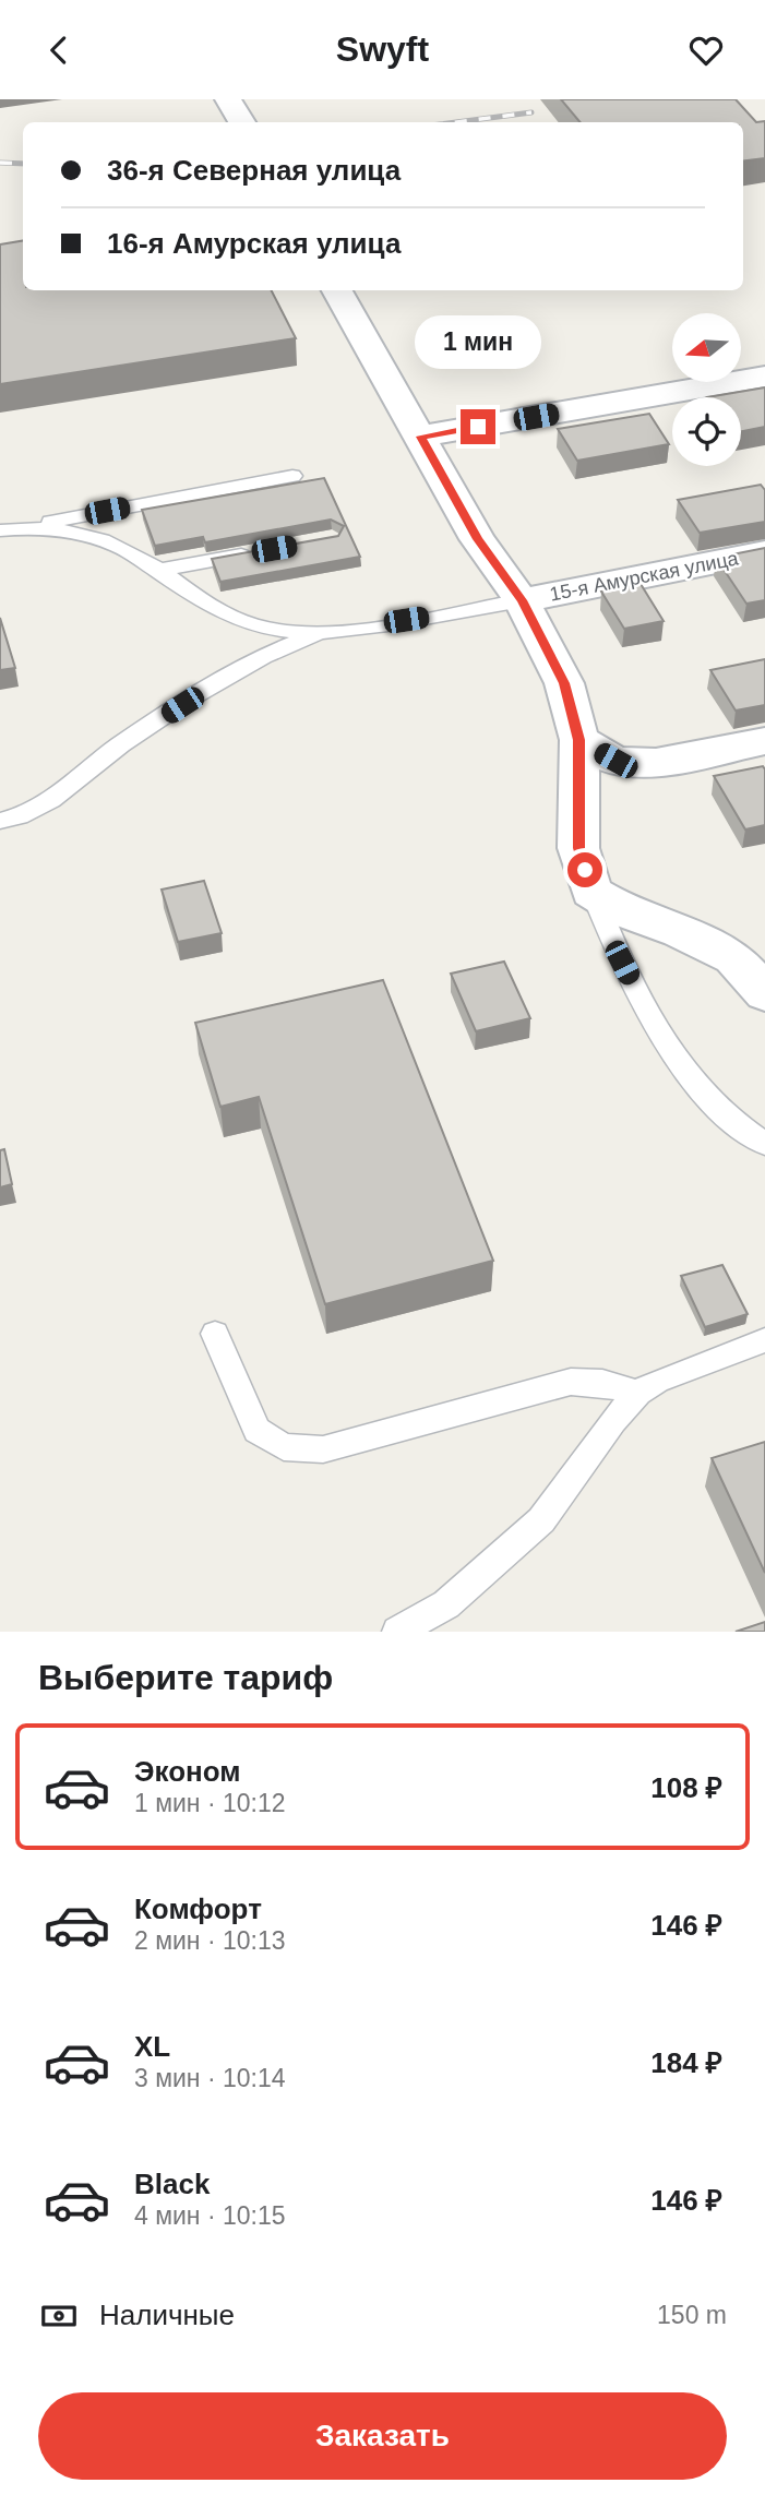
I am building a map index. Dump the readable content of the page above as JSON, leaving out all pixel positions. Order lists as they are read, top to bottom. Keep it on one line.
{"streets":{"street":["15-я Амурская улица"]},"north":"left","page":{"header":"Swyft","banner":["36-я Северная улица","16-я Амурская улица"],"bubble":"1 мин","heading":"Выберите тариф","list":[{"name":"Эконом","note":"1 мин · 10:12","value":"108 ₽"},{"name":"Комфорт","note":"2 мин · 10:13","value":"146 ₽"},{"name":"XL","note":"3 мин · 10:14","value":"184 ₽"},{"name":"Black","note":"4 мин · 10:15","value":"146 ₽"}],"pay":["Наличные","150 m"],"buttons":"Заказать"}}
